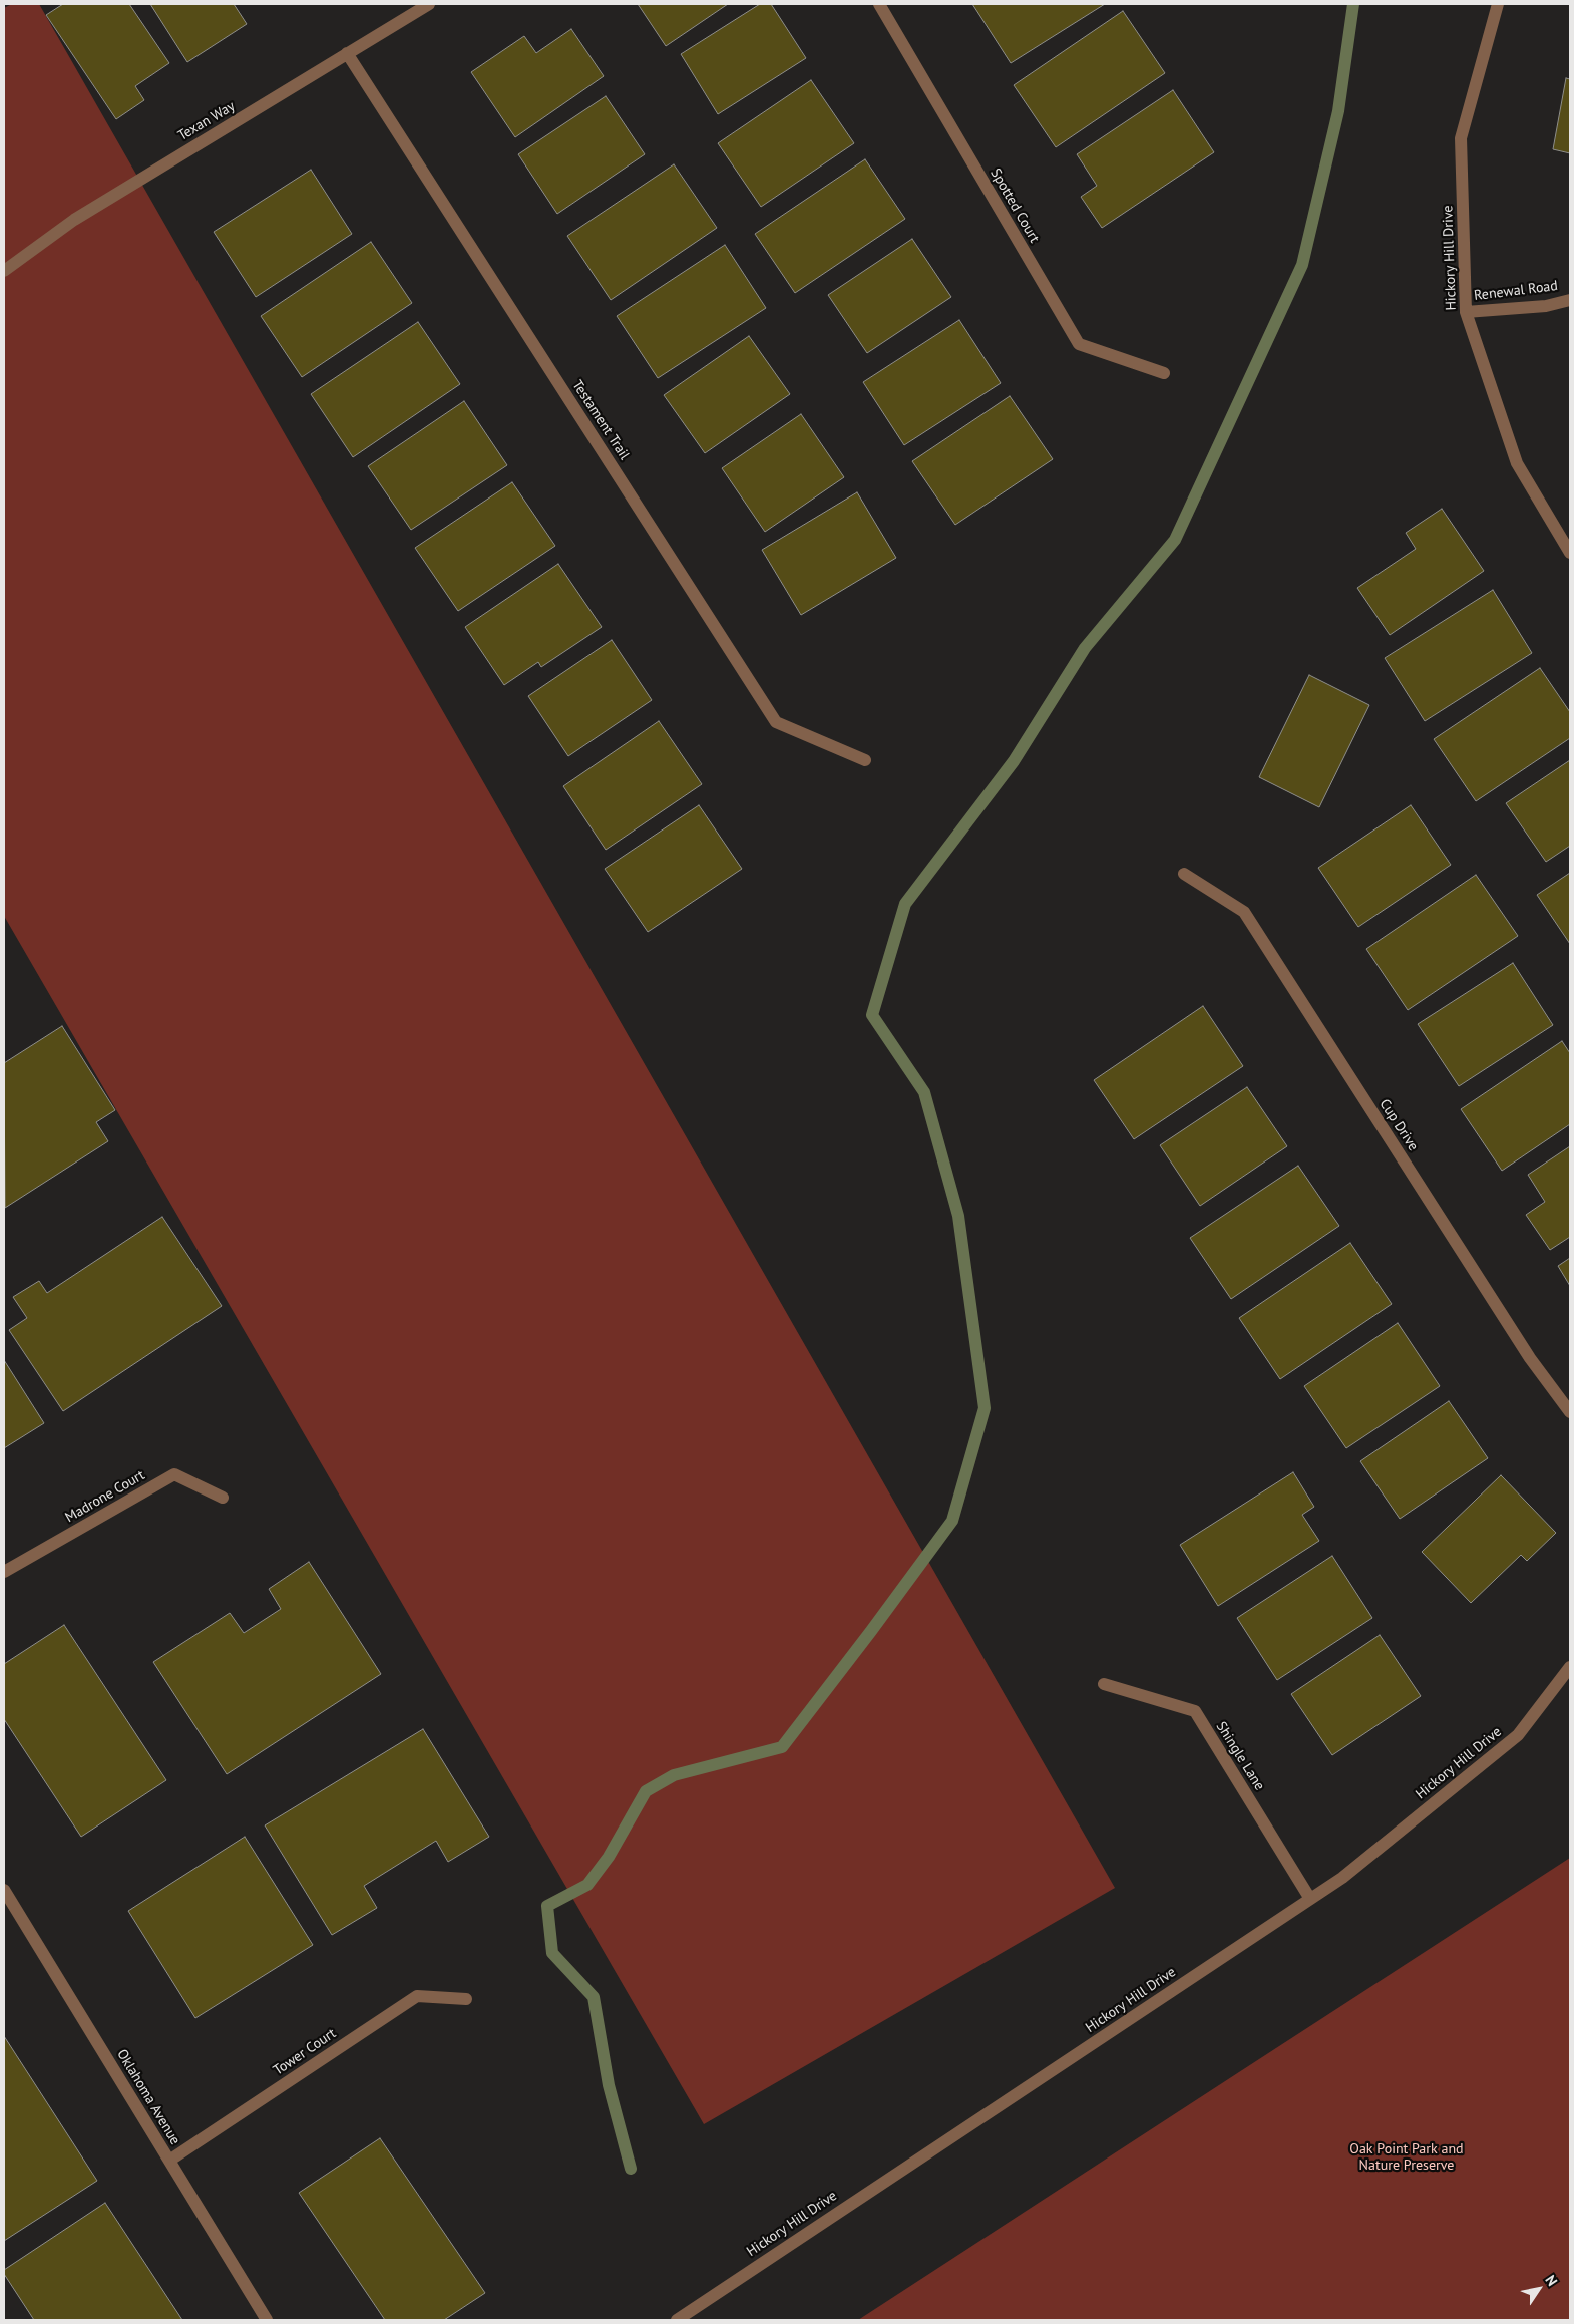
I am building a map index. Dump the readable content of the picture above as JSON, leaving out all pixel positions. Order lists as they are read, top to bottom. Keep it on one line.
{"streets":{"street":["Texan Way","Spotted Court","Hickory Hill Drive","Renewal Road","Testament Trail","Cup Drive","Madrone Court","Shingle Lane","Tower Court","Oklahoma Avenue"]},"crossings":[["Texan Way","Testament Trail"],["Hickory Hill Drive","Renewal Road"],["Hickory Hill Drive","Shingle Lane"],["Tower Court","Oklahoma Avenue"]],"parks":["Oak Point Park and Nature Preserve"],"north":"top right"}
